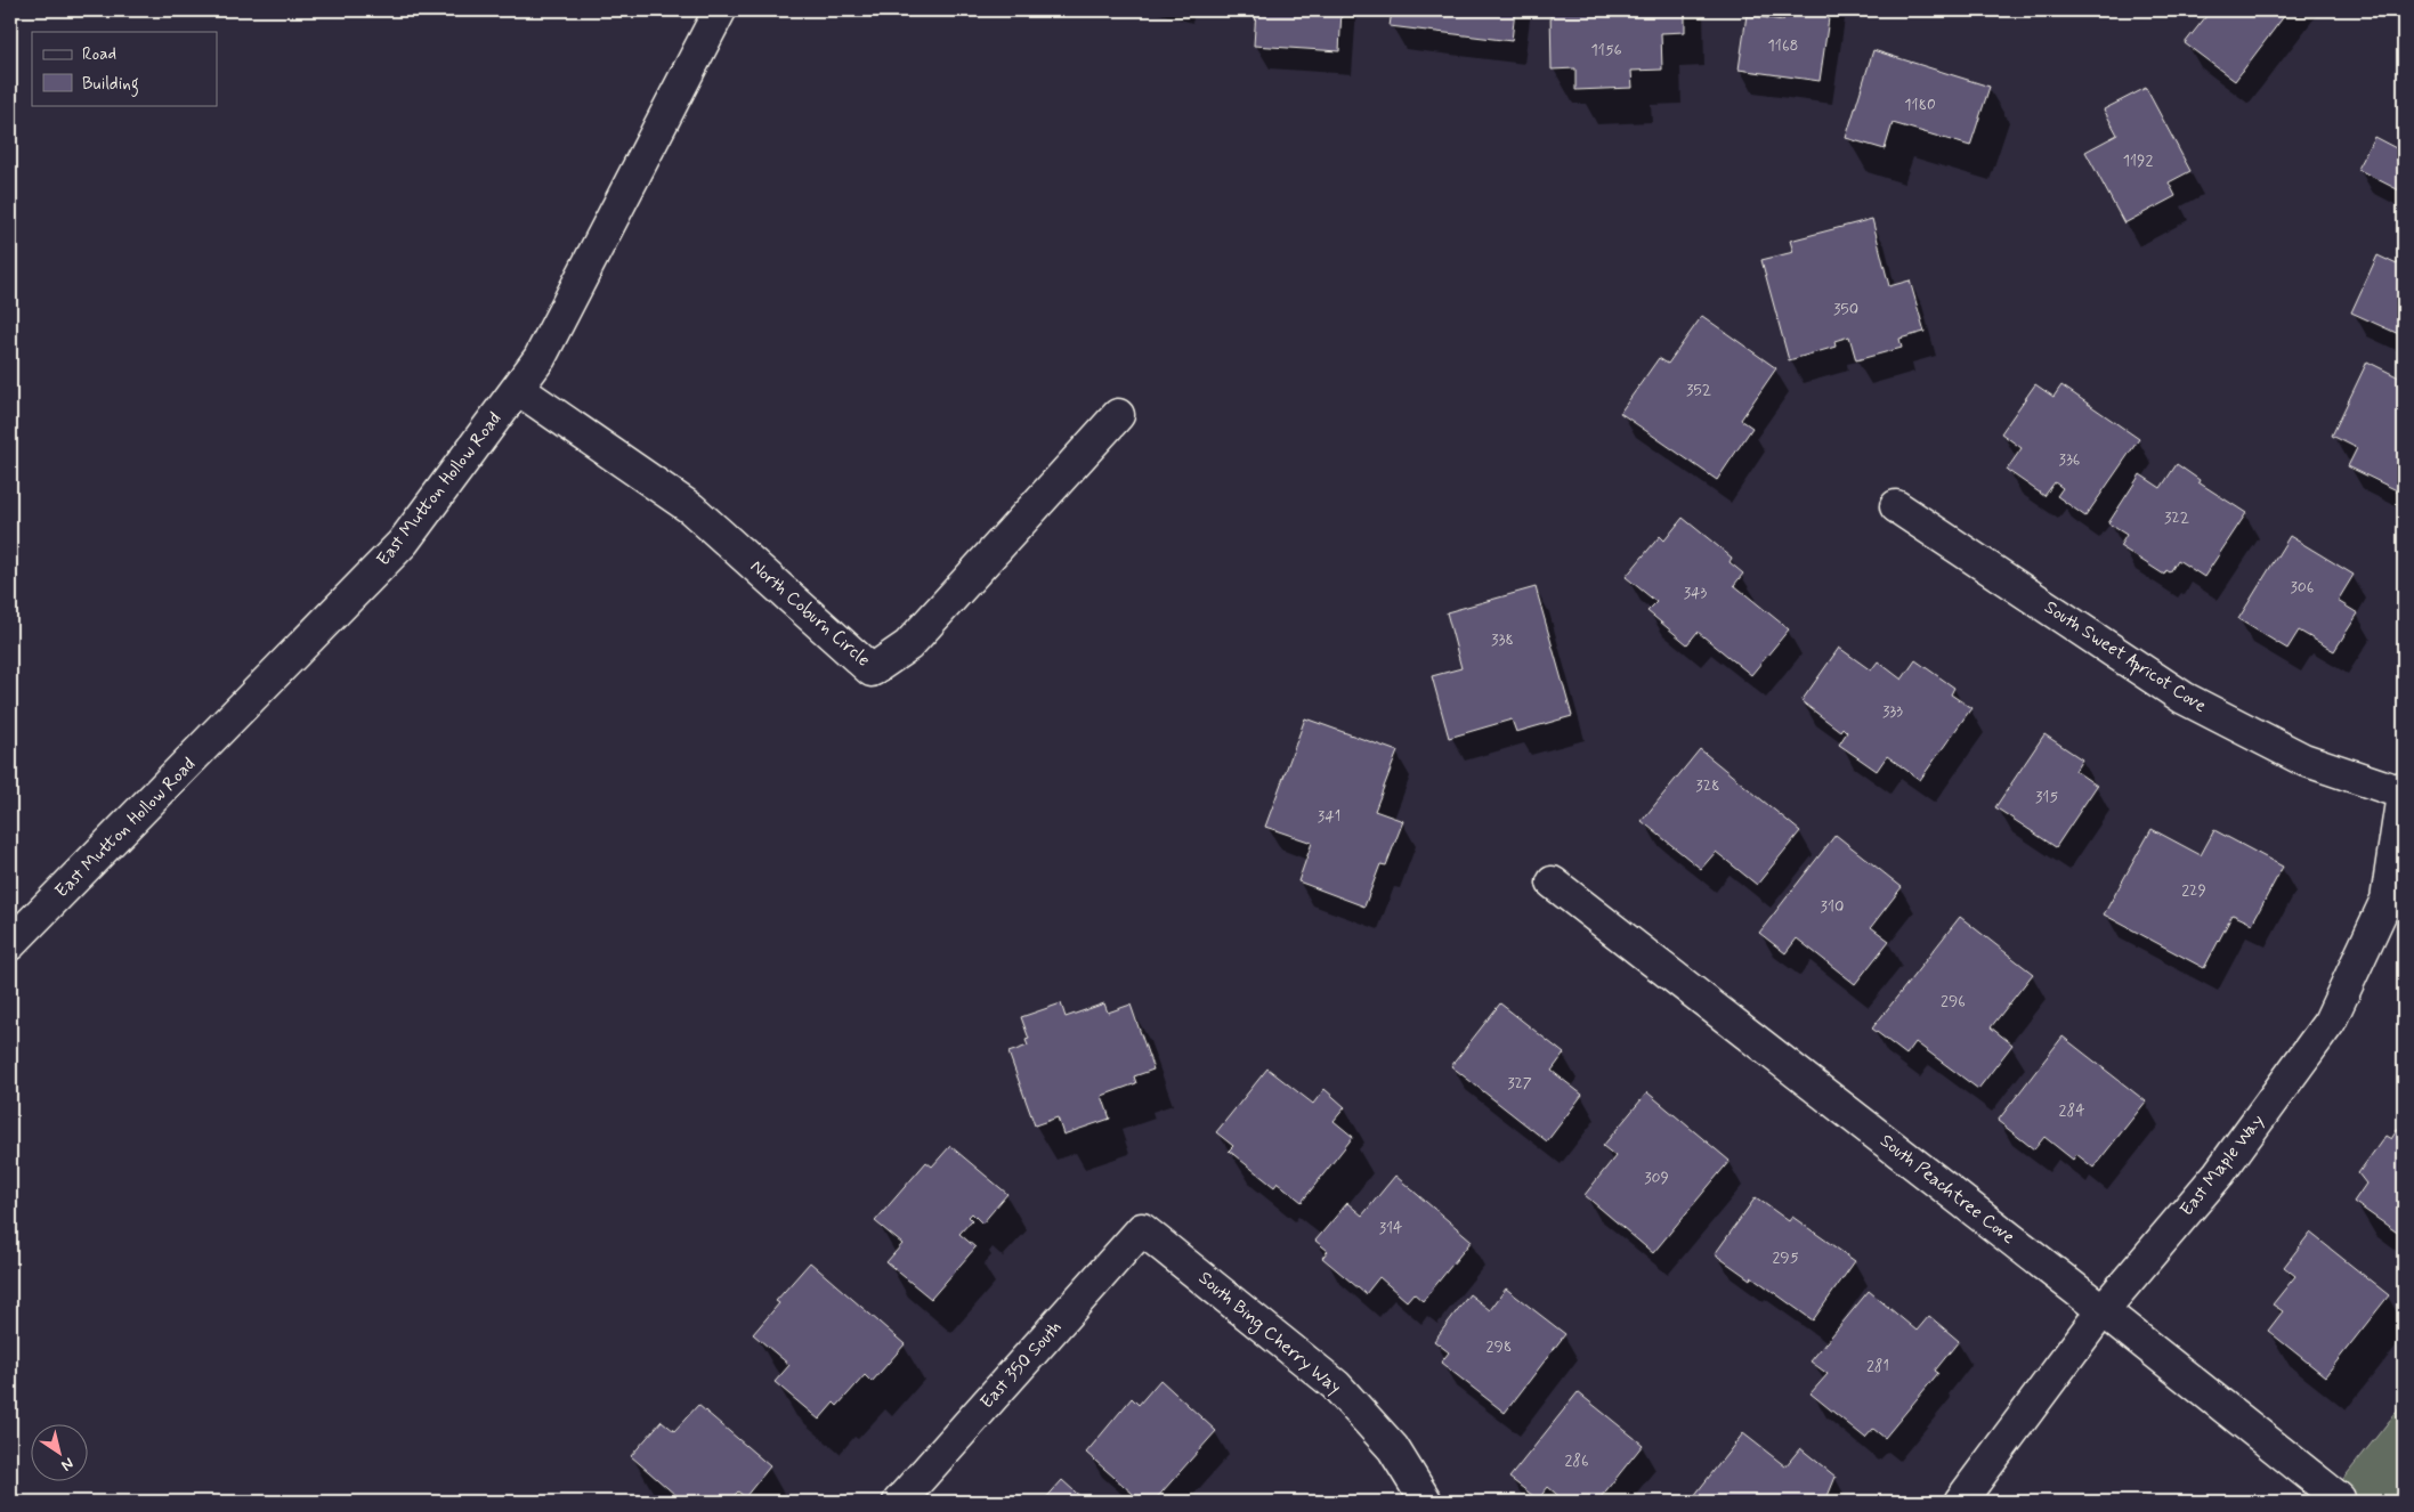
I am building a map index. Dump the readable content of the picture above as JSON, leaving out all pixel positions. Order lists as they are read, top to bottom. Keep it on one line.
{"streets":{"street":["East Mutton Hollow Road","North Coburn Circle","South Sweet Apricot Cove","East Maple Way","South Peachtree Cove","South Bing Cherry Way","East 350 South"]},"crossings":[["East Mutton Hollow Road","North Coburn Circle"],["South Sweet Apricot Cove","East Maple Way"],["East Maple Way","South Peachtree Cove"],["South Bing Cherry Way","East 350 South"]],"house_numbers":["1168","1156","1180","1192","350","352","336","322","306","343","338","333","328","315","341","229","310","296","327","284","309","314","295","298","281","286"],"legend":["Road","Building"],"north":"bottom right"}
